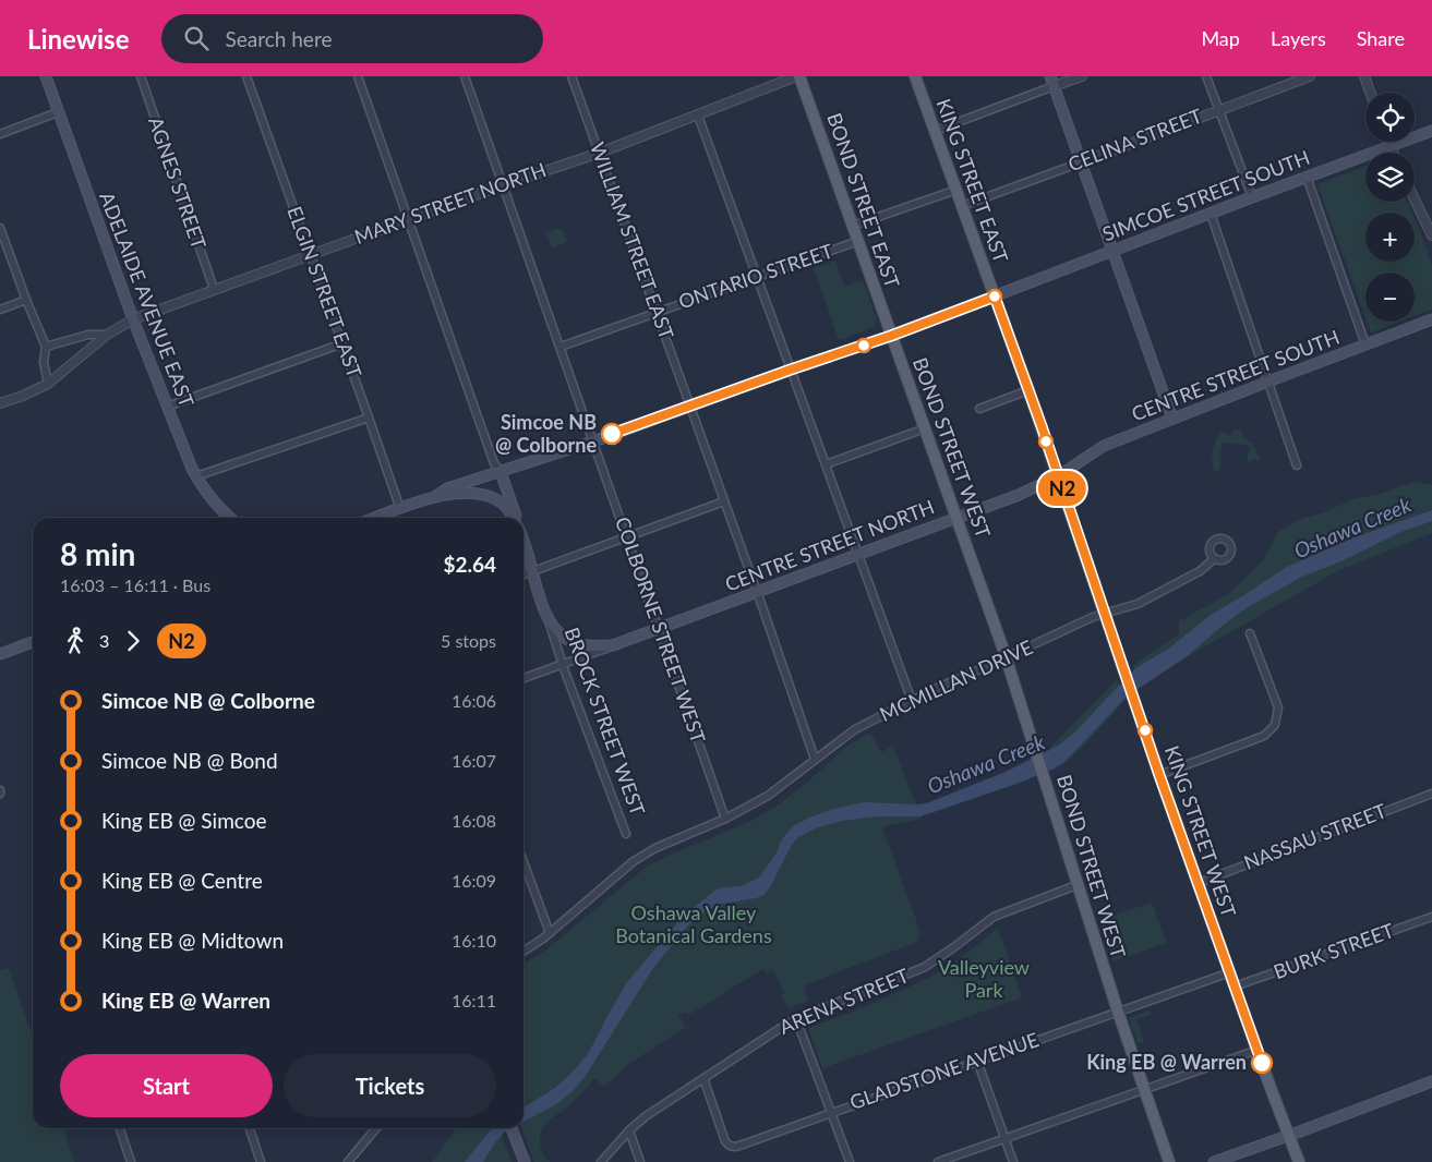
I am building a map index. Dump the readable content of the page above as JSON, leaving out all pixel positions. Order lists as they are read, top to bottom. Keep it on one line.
{"streets":{"main road":["KING STREET EAST","SIMCOE STREET SOUTH","BOND STREET EAST","ADELAIDE AVENUE EAST","CENTRE STREET SOUTH","BOND STREET WEST","CENTRE STREET NORTH","BROCK STREET WEST","KING STREET WEST"],"street":["CELINA STREET","AGNES STREET","MARY STREET NORTH","WILLIAM STREET EAST","ONTARIO STREET","ELGIN STREET EAST","COLBORNE STREET WEST","MCMILLAN DRIVE","NASSAU STREET","BURK STREET","ARENA STREET","GLADSTONE AVENUE"]},"crossings":[["CELINA STREET","KING STREET EAST"],["KING STREET EAST","SIMCOE STREET SOUTH"],["KING STREET EAST","ONTARIO STREET"],["KING STREET EAST","KING STREET WEST"],["AGNES STREET","MARY STREET NORTH"],["SIMCOE STREET SOUTH","BOND STREET EAST"],["SIMCOE STREET SOUTH","WILLIAM STREET EAST"],["SIMCOE STREET SOUTH","BOND STREET WEST"],["SIMCOE STREET SOUTH","COLBORNE STREET WEST"],["SIMCOE STREET SOUTH","BROCK STREET WEST"],["SIMCOE STREET SOUTH","KING STREET WEST"],["BOND STREET EAST","MARY STREET NORTH"],["BOND STREET EAST","ONTARIO STREET"],["BOND STREET EAST","BOND STREET WEST"],["MARY STREET NORTH","WILLIAM STREET EAST"],["MARY STREET NORTH","ELGIN STREET EAST"],["MARY STREET NORTH","ADELAIDE AVENUE EAST"],["MARY STREET NORTH","COLBORNE STREET WEST"],["WILLIAM STREET EAST","ONTARIO STREET"],["WILLIAM STREET EAST","CENTRE STREET NORTH"],["WILLIAM STREET EAST","MCMILLAN DRIVE"],["ONTARIO STREET","COLBORNE STREET WEST"],["CENTRE STREET SOUTH","CENTRE STREET NORTH"],["CENTRE STREET SOUTH","KING STREET WEST"],["BOND STREET WEST","CENTRE STREET NORTH"],["BOND STREET WEST","MCMILLAN DRIVE"],["BOND STREET WEST","ARENA STREET"],["BOND STREET WEST","GLADSTONE AVENUE"],["CENTRE STREET NORTH","COLBORNE STREET WEST"],["CENTRE STREET NORTH","BROCK STREET WEST"],["CENTRE STREET NORTH","KING STREET WEST"],["COLBORNE STREET WEST","MCMILLAN DRIVE"],["MCMILLAN DRIVE","KING STREET WEST"],["KING STREET WEST","NASSAU STREET"],["KING STREET WEST","BURK STREET"],["KING STREET WEST","GLADSTONE AVENUE"],["ARENA STREET","GLADSTONE AVENUE"]],"water":["Oshawa Creek"],"parks":["Oshawa Valley Botanical Gardens","Valleyview Park"],"places":["Simcoe NB @ Colborne","King EB @ Warren"],"lines":["bus line N2"],"page":{"header":"Linewise","search":"Search here","nav":["Map","Layers","Share"],"on_map":"N2","map_buttons":["+","−"],"heading":["8 min","16:03 – 16:11 · Bus","$2.64"],"legs":["3","N2","5 stops"],"list":[{"name":"Simcoe NB @ Colborne","value":"16:06"},{"name":"Simcoe NB @ Bond","value":"16:07"},{"name":"King EB @ Simcoe","value":"16:08"},{"name":"King EB @ Centre","value":"16:09"},{"name":"King EB @ Midtown","value":"16:10"},{"name":"King EB @ Warren","value":"16:11"}],"buttons":["Start","Tickets"]}}
